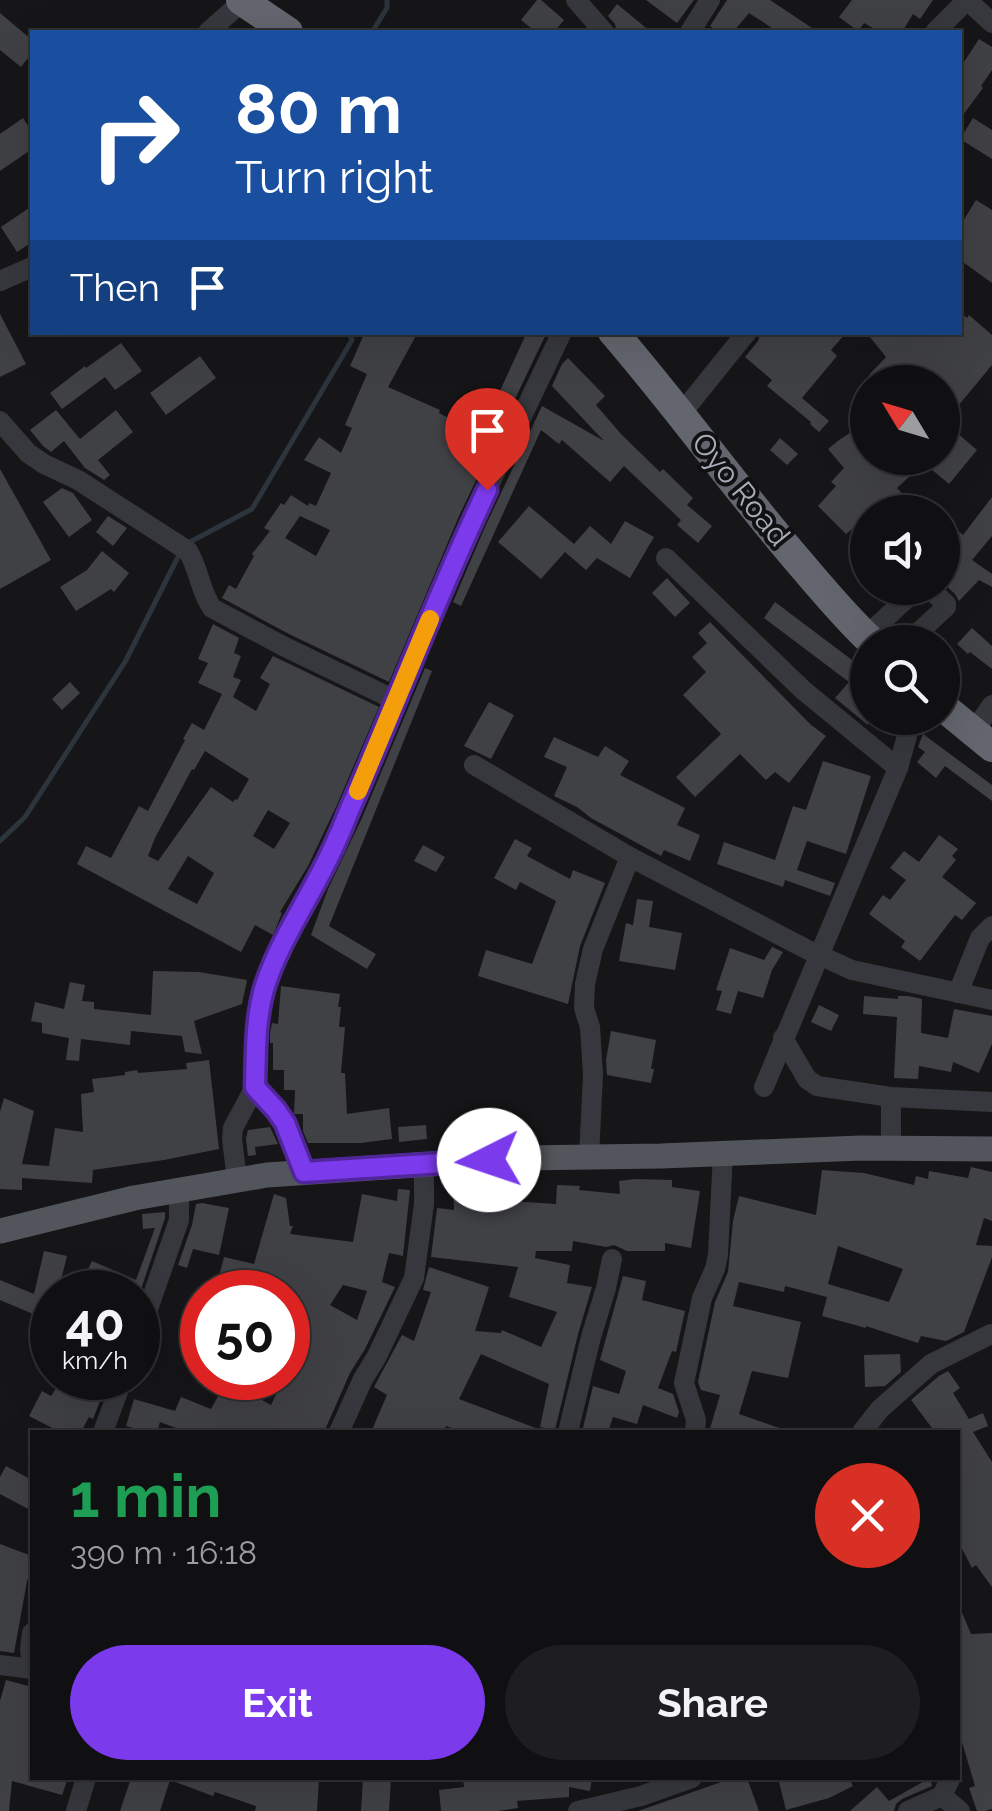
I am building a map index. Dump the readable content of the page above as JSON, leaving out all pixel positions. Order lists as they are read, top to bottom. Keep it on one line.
{"streets":{"highway":["Oyo Road"]},"north":"top left","page":{"turn":["80 m","Turn right"],"then":"Then","speed":"40 km/h","limit":"50","heading":["1 min","390 m · 16:18"],"buttons":["Exit","Share"]}}
